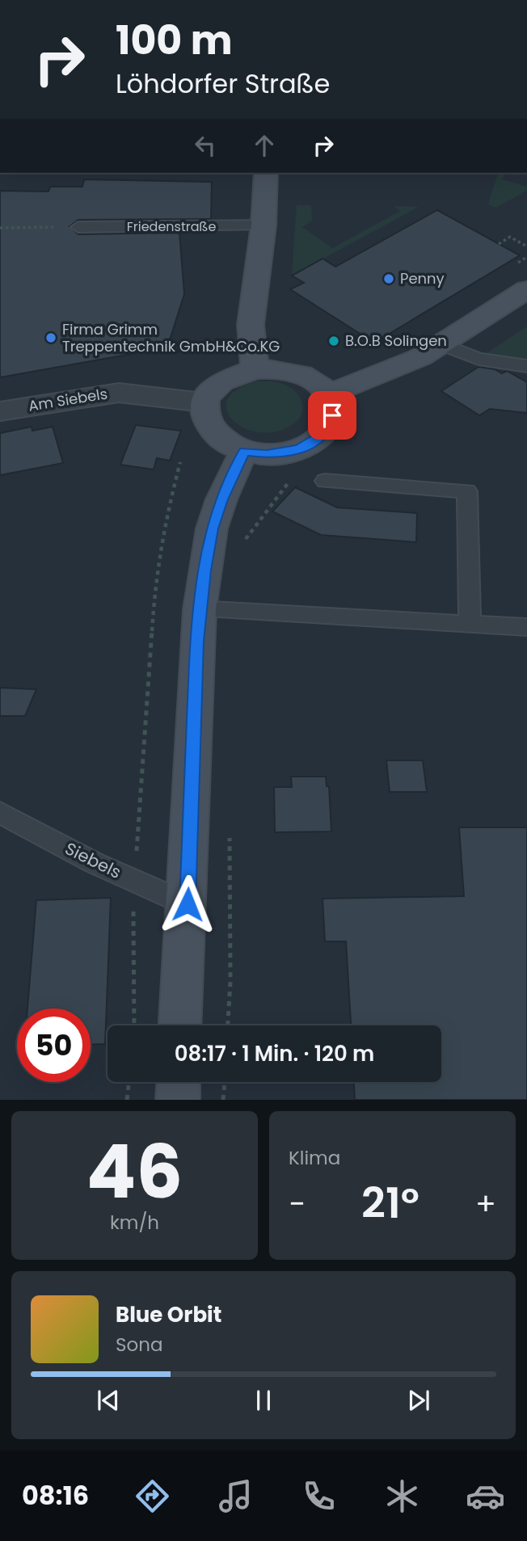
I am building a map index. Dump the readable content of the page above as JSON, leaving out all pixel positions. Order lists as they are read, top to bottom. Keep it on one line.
{"streets":{"street":["Am Siebels"],"lane":["Friedenstraße","Siebels"]},"places":["Penny","Firma Grimm Treppentechnik GmbH&Co.KG","B.O.B Solingen"],"page":{"turn":["100 m","Löhdorfer Straße"],"limit":"50","trip":"08:17 · 1 Min. · 120 m","tile":[["46","km/h"],"Klima"],"heat":["−","21°","+"],"song":["Blue Orbit","Sona"],"tabs":"08:16"}}
